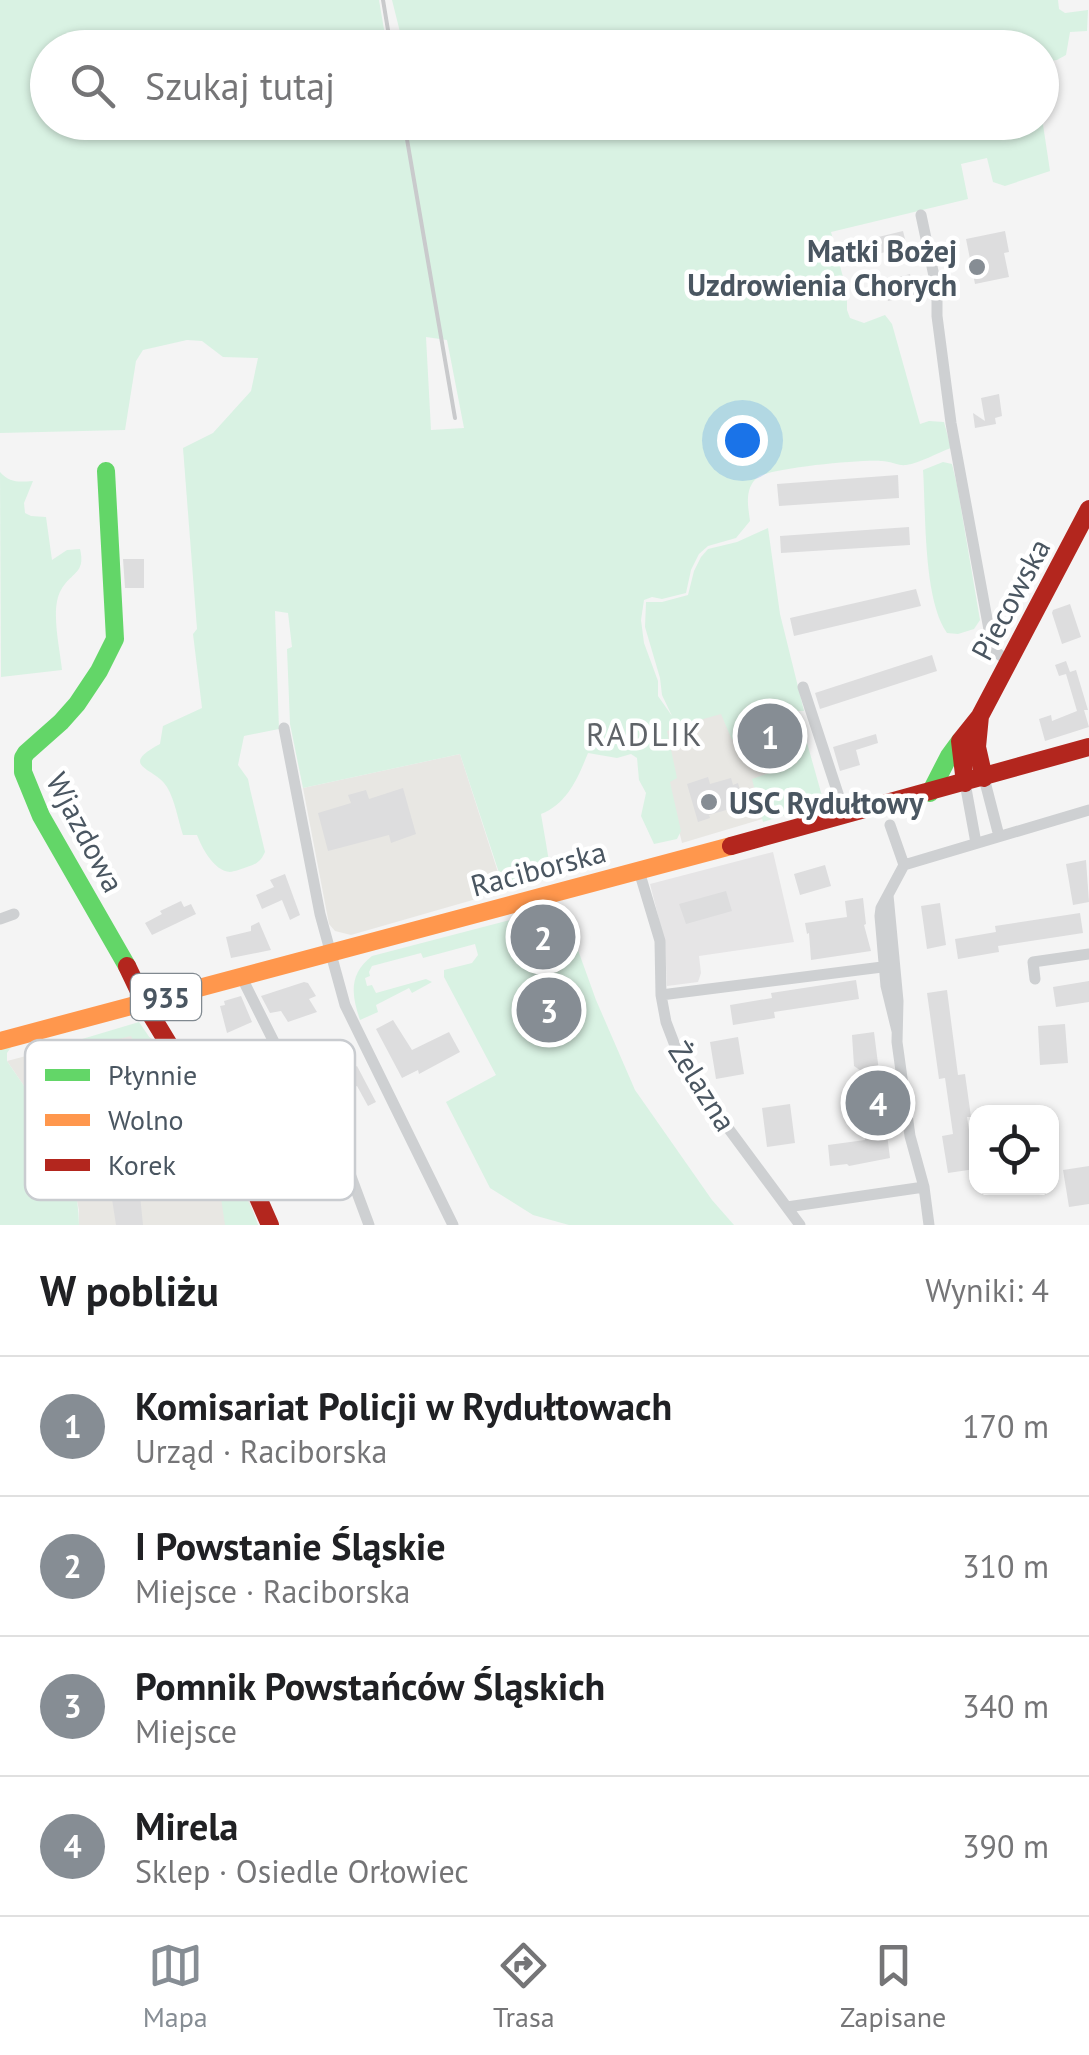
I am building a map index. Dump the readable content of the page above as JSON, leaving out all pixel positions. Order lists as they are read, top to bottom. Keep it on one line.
{"streets":{"street":["Piecowska","Wjazdowa","Raciborska","935","Żelazna"]},"crossings":[["Piecowska","Raciborska"],["Wjazdowa","Raciborska"],["Raciborska","Żelazna"]],"districts":["RADLIK"],"places":["Matki Bożej Uzdrowienia Chorych","USC Rydułtowy"],"legend":["Płynnie","Wolno","Korek"],"page":{"search":"Szukaj tutaj","pins":["1","2","3","4"],"heading":["W pobliżu","Wyniki: 4"],"list":[{"mark":"1","name":"Komisariat Policji w Rydułtowach","note":"Urząd · Raciborska","value":"170 m"},{"mark":"2","name":"I Powstanie Śląskie","note":"Miejsce · Raciborska","value":"310 m"},{"mark":"3","name":"Pomnik Powstańców Śląskich","note":"Miejsce","value":"340 m"},{"mark":"4","name":"Mirela","note":"Sklep · Osiedle Orłowiec","value":"390 m"}],"nav":["Mapa","Trasa","Zapisane"]}}
